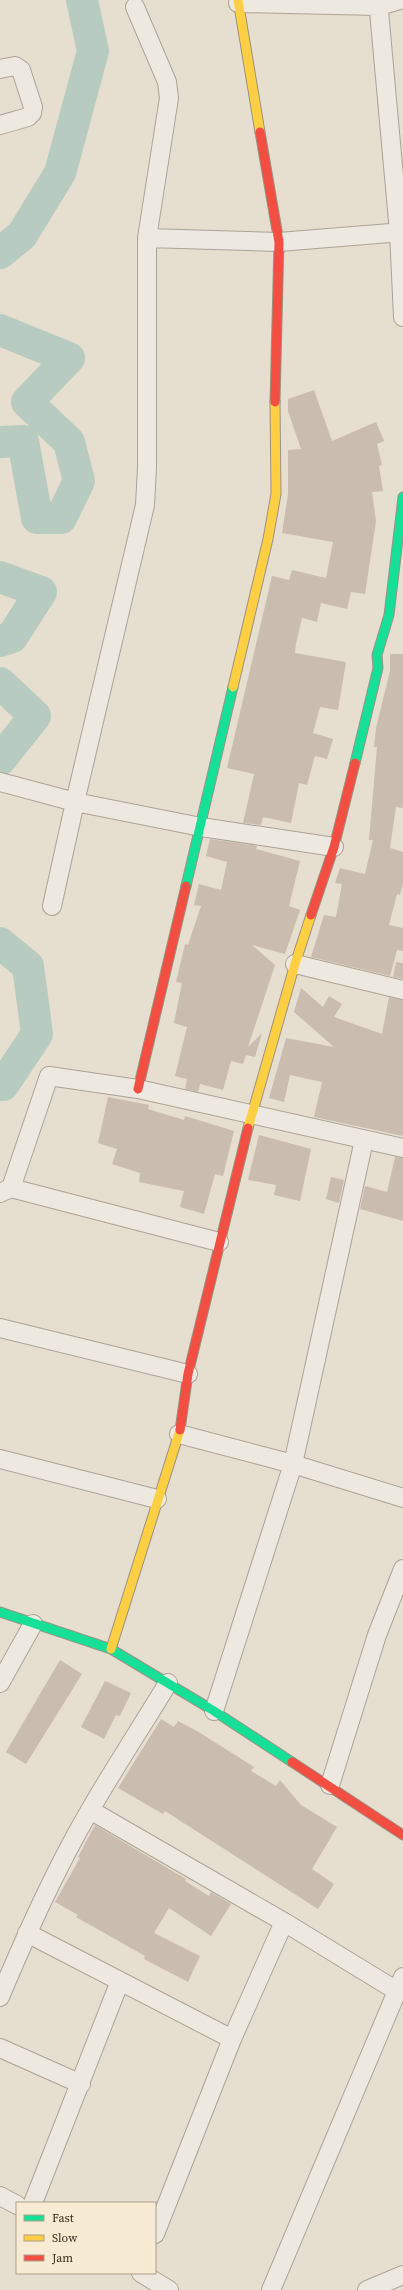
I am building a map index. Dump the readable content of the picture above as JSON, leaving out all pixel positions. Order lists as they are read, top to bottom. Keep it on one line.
{"legend":["Fast","Slow","Jam"]}
